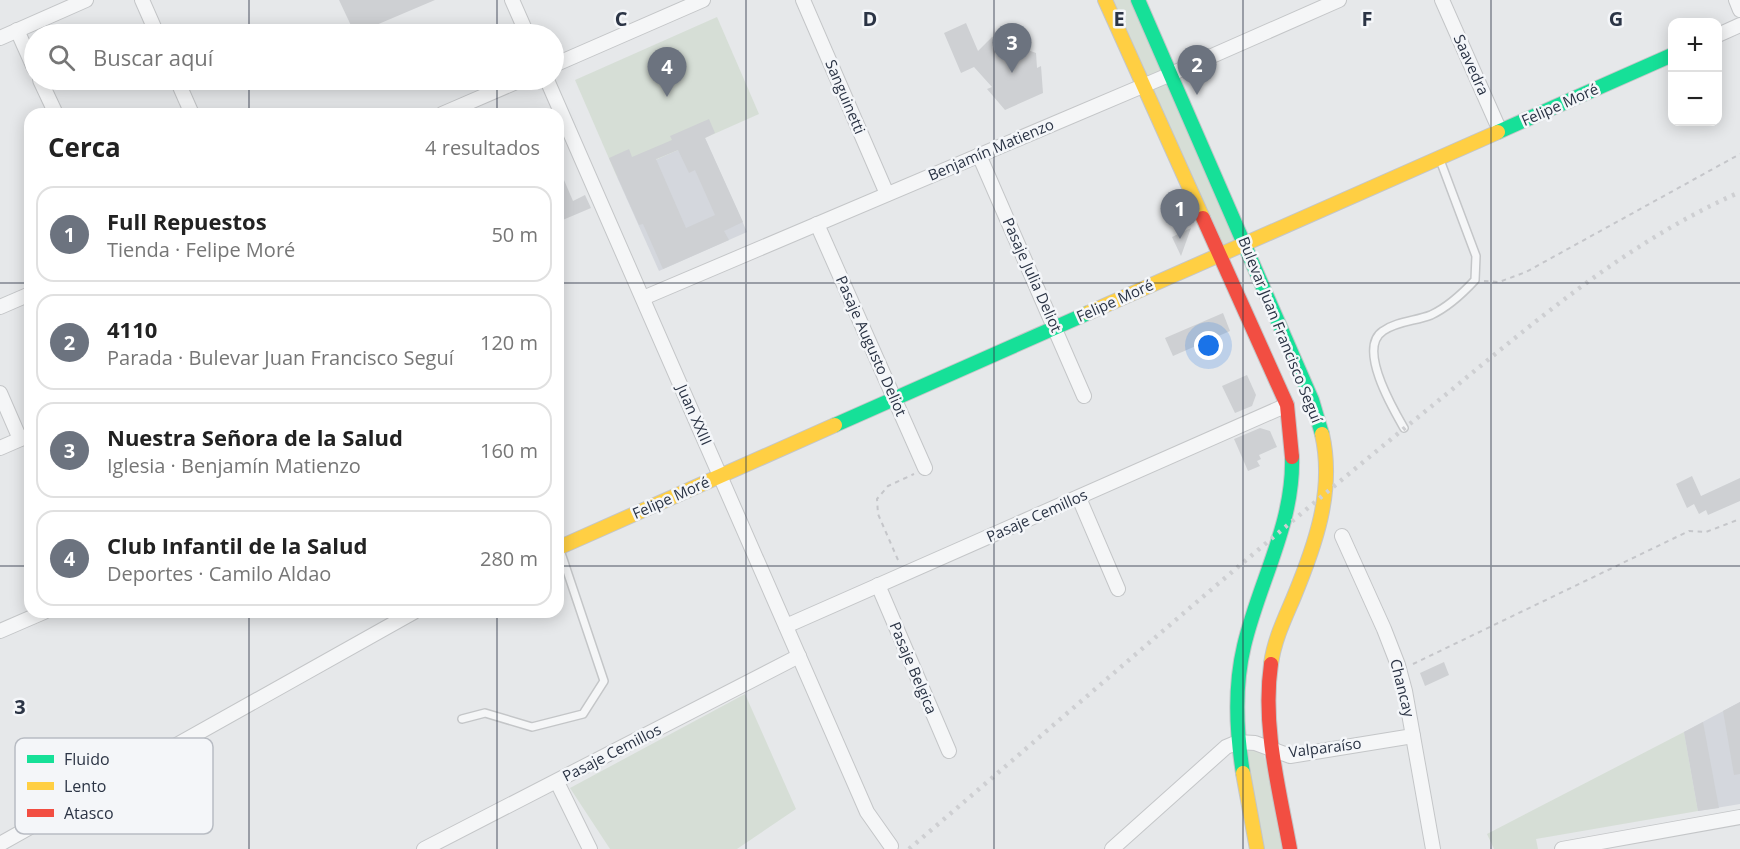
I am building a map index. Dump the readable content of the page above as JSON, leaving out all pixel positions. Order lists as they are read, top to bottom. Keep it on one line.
{"streets":{"main road":["Felipe Moré","Bulevar Juan Francisco Seguí"],"street":["Saavedra","Sanguinetti","Benjamín Matienzo","Pasaje Julia Deliot","Pasaje Augusto Deliot","Juan XXIII","Pasaje Cemillos","Pasaje Belgica","Chancay","Valparaíso"]},"crossings":[["Saavedra","Felipe Moré"],["Sanguinetti","Benjamín Matienzo"],["Felipe Moré","Pasaje Julia Deliot"],["Felipe Moré","Bulevar Juan Francisco Seguí"],["Felipe Moré","Pasaje Augusto Deliot"],["Felipe Moré","Juan XXIII"],["Benjamín Matienzo","Pasaje Julia Deliot"],["Benjamín Matienzo","Bulevar Juan Francisco Seguí"],["Benjamín Matienzo","Pasaje Augusto Deliot"],["Benjamín Matienzo","Juan XXIII"],["Bulevar Juan Francisco Seguí","Pasaje Cemillos"],["Bulevar Juan Francisco Seguí","Valparaíso"],["Juan XXIII","Pasaje Cemillos"],["Pasaje Cemillos","Pasaje Belgica"],["Chancay","Valparaíso"]],"legend":["Fluido","Lento","Atasco"],"page":{"map_buttons":["+","−"],"pins":["3","2","4","1"],"search":"Buscar aquí","heading":["Cerca","4 resultados"],"list":[{"mark":"1","name":"Full Repuestos","note":"Tienda · Felipe Moré","value":"50 m"},{"mark":"2","name":"4110","note":"Parada · Bulevar Juan Francisco Seguí","value":"120 m"},{"mark":"3","name":"Nuestra Señora de la Salud","note":"Iglesia · Benjamín Matienzo","value":"160 m"},{"mark":"4","name":"Club Infantil de la Salud","note":"Deportes · Camilo Aldao","value":"280 m"}]},"grid":{"columns":["C","D","E","F","G"],"rows":["3"]}}
